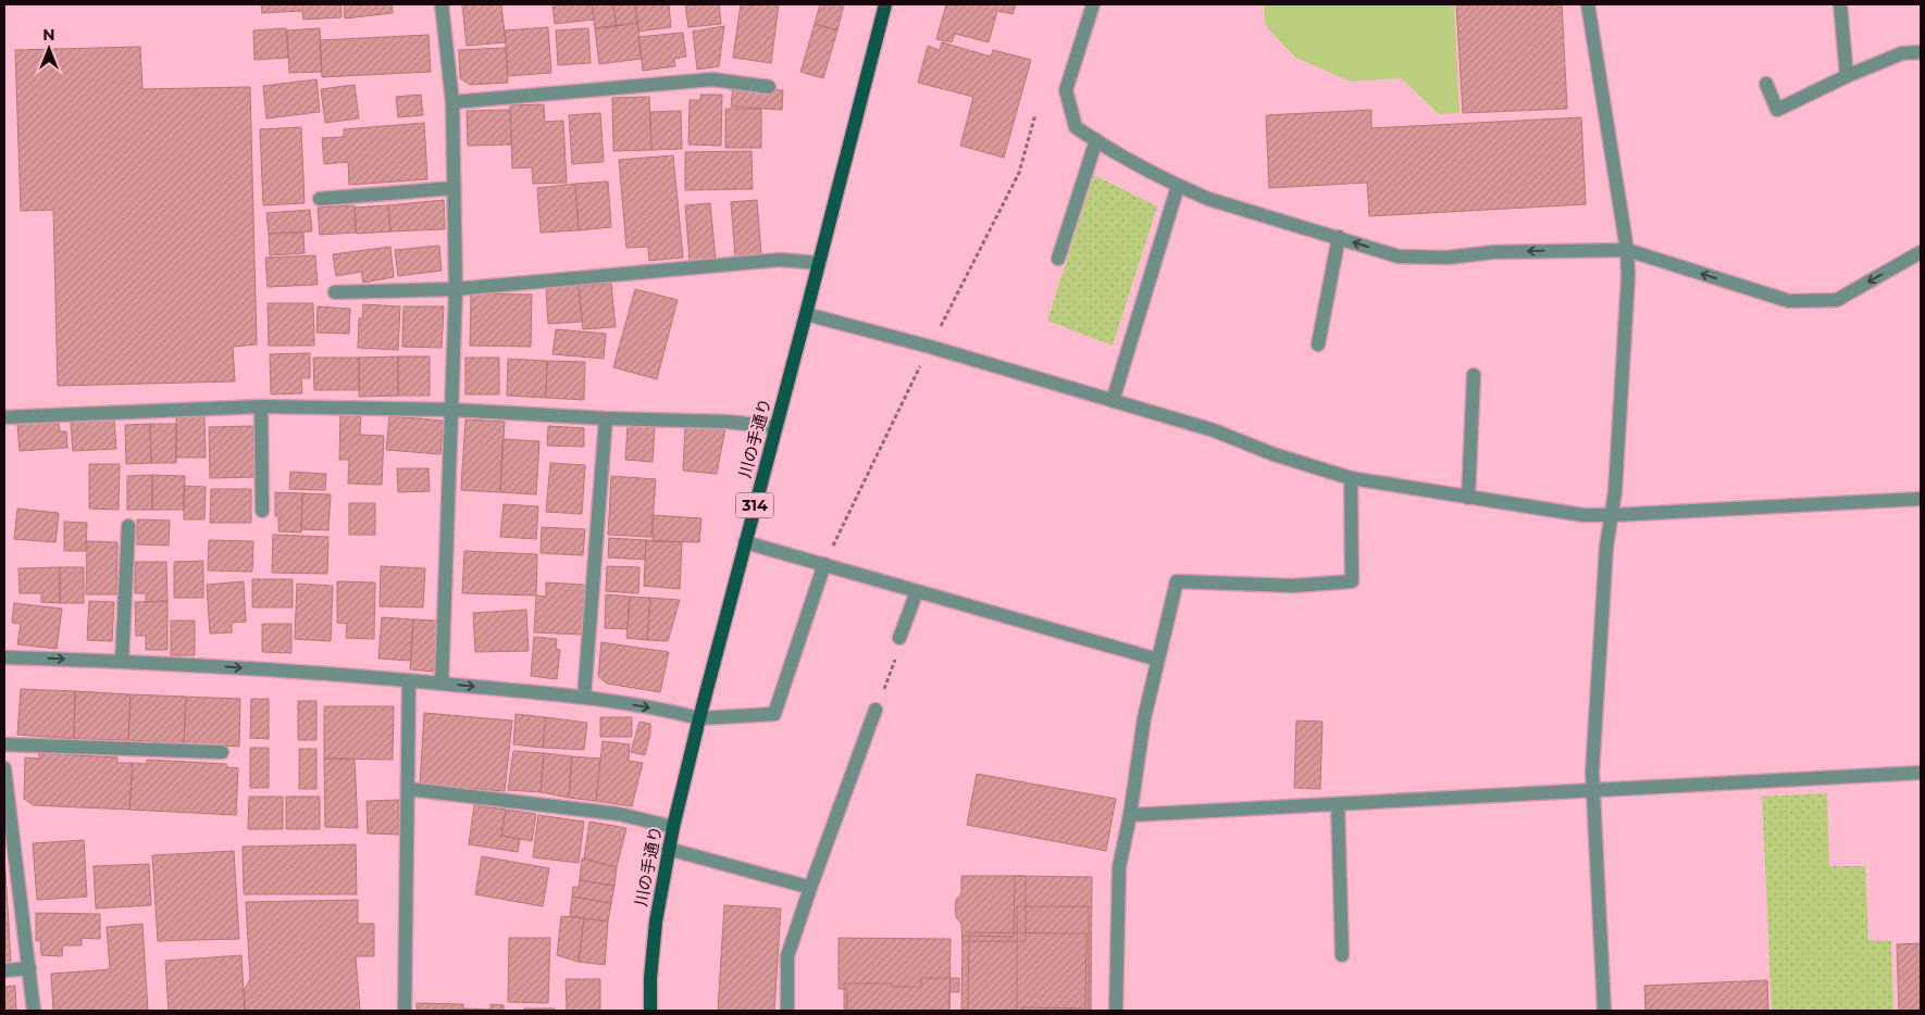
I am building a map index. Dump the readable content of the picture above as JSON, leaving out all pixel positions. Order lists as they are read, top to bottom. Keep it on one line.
{"streets":{"main road":["川の手通り","314"]},"north":"top"}
